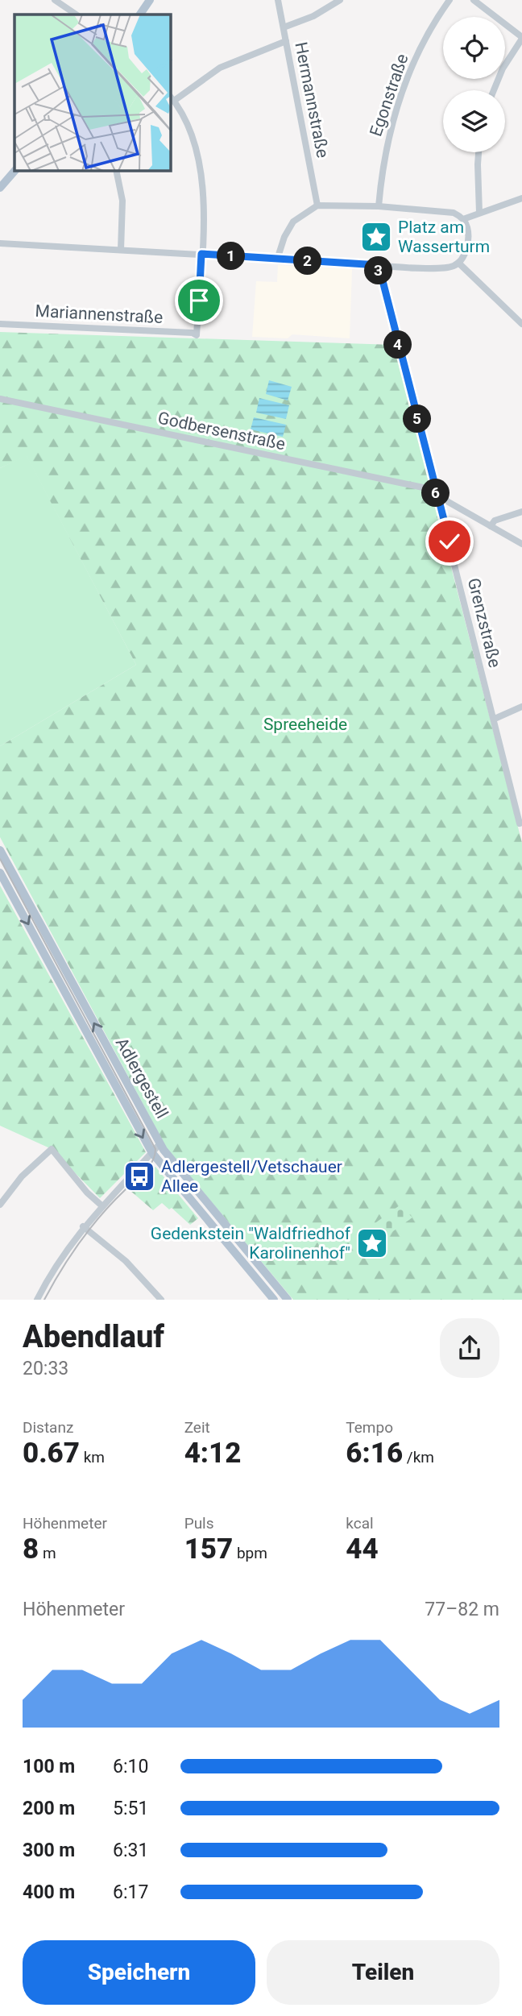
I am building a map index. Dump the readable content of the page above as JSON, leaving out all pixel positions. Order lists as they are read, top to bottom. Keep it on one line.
{"streets":{"main road":["Adlergestell"],"street":["Egonstraße","Hermannstraße","Mariannenstraße","Godbersenstraße","Grenzstraße"]},"crossings":[["Godbersenstraße","Grenzstraße"]],"parks":["Spreeheide"],"places":{"place":["Platz am Wasserturm","Gedenkstein \"Waldfriedhof Karolinenhof\""],"bus stop":["Adlergestell/Vetschauer Allee"]},"page":{"pins":["1","2","3","4","5","6"],"heading":["Abendlauf","20:33"],"stats":[["Distanz","0.67 km"],["Zeit","4:12"],["Tempo","6:16 /km"],["Höhenmeter","8 m"],["Puls","157 bpm"],["kcal","44"]],"chart":["Höhenmeter","77–82 m"],"list":[{"name":"100 m","note":"6:10"},{"name":"200 m","note":"5:51"},{"name":"300 m","note":"6:31"},{"name":"400 m","note":"6:17"}],"buttons":["Speichern","Teilen"]}}
